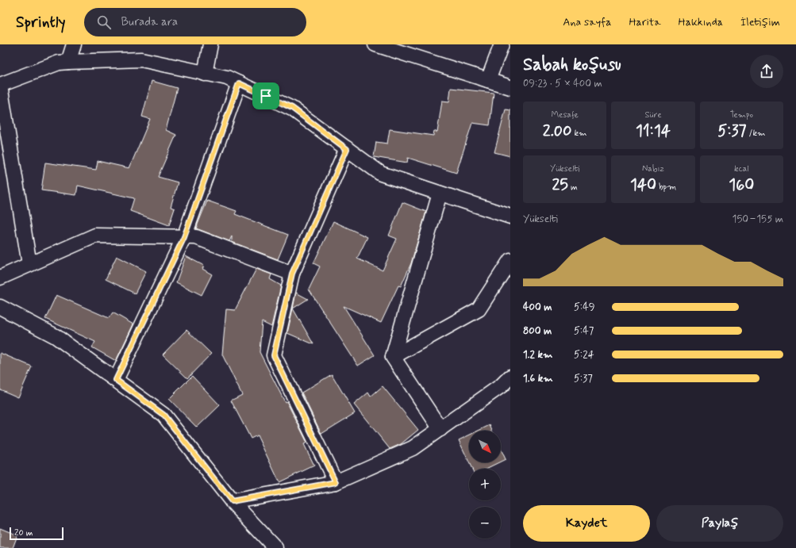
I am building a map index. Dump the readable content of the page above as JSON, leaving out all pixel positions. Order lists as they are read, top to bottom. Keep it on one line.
{"scale_bar":"20 m","north":"bottom right","page":{"header":"Sprintly","search":"Burada ara","nav":["Ana sayfa","Harita","Hakkında","İletişim"],"heading":["Sabah koşusu","09:23 · 5 × 400 m"],"stats":[["Mesafe","2.00 km"],["Süre","11:14"],["Tempo","5:37 /km"],["Yükselti","25 m"],["Nabız","140 bpm"],["kcal","160"]],"chart":["Yükselti","150–155 m"],"list":[{"name":"400 m","note":"5:49"},{"name":"800 m","note":"5:47"},{"name":"1.2 km","note":"5:24"},{"name":"1.6 km","note":"5:37"}],"map_buttons":["+","−"],"buttons":["Kaydet","Paylaş"],"scale":"20 m"}}
